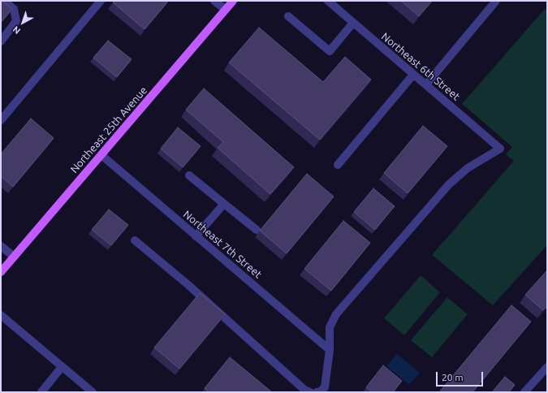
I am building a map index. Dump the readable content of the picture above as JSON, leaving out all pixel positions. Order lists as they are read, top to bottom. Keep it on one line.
{"streets":{"main road":["Northeast 25th Avenue"],"street":["Northeast 6th Street","Northeast 7th Street"]},"crossings":[["Northeast 6th Street","Northeast 7th Street"],["Northeast 25th Avenue","Northeast 7th Street"]],"scale_bar":"20 m","north":"bottom left"}
